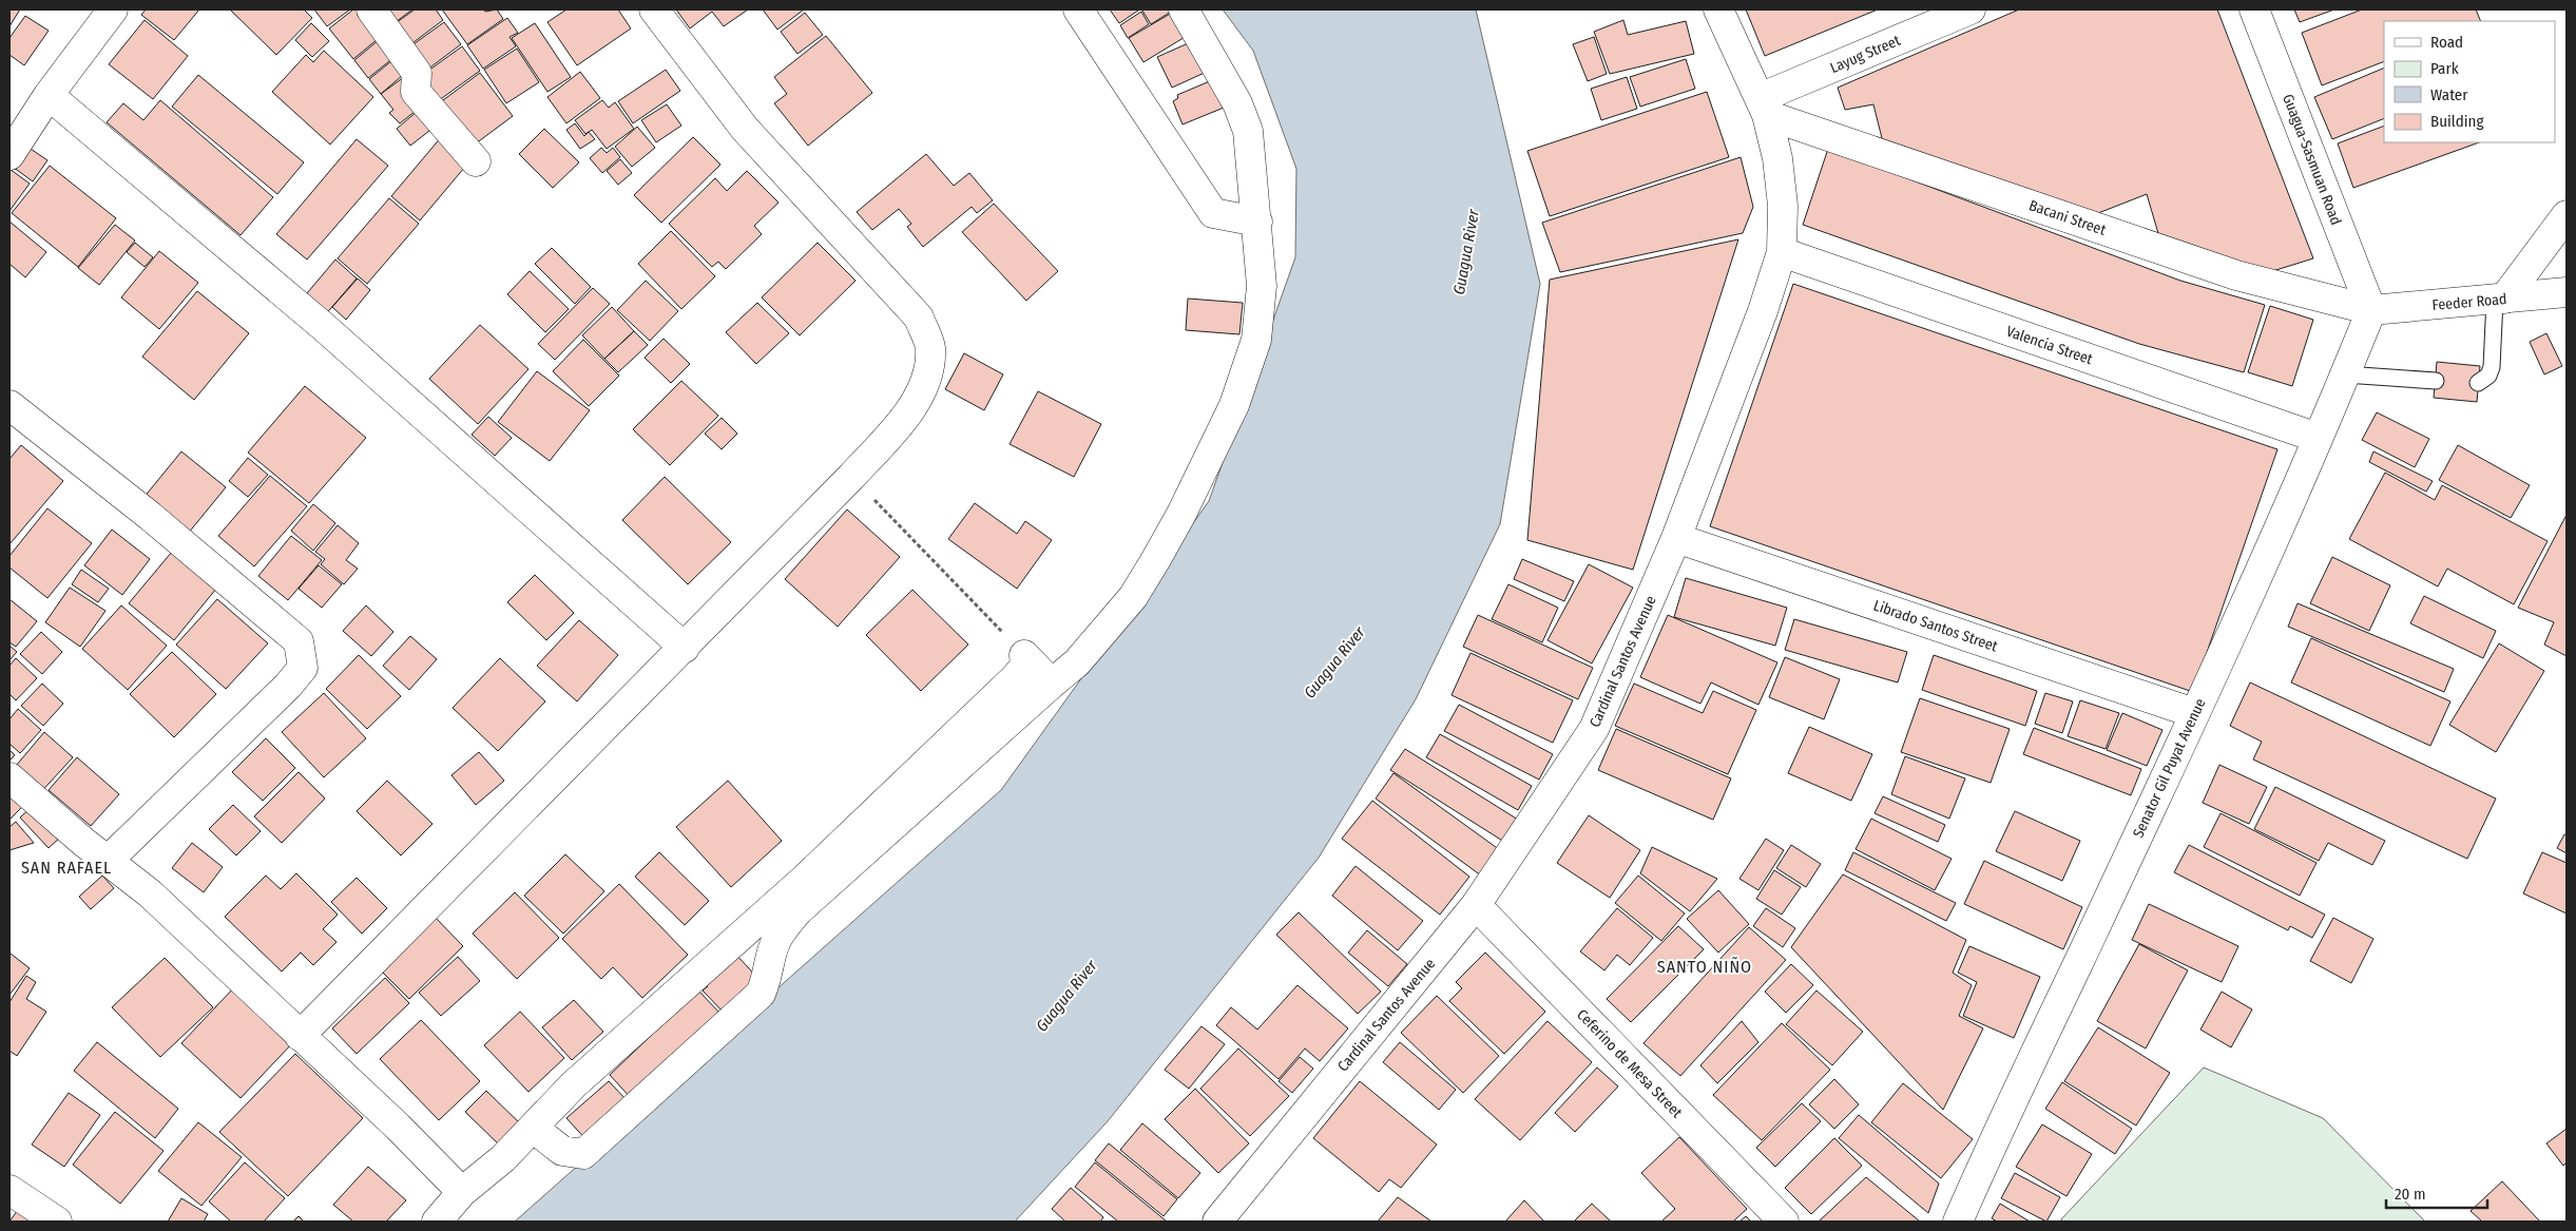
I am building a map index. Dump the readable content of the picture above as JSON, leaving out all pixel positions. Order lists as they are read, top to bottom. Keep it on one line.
{"streets":{"street":["Layug Street","Guagua-Sasmuan Road","Bacani Street","Feeder Road","Valencia Street","Librado Santos Street","Cardinal Santos Avenue","Senator Gil Puyat Avenue","Ceferino de Mesa Street"]},"crossings":[["Layug Street","Bacani Street"],["Layug Street","Cardinal Santos Avenue"],["Guagua-Sasmuan Road","Bacani Street"],["Guagua-Sasmuan Road","Feeder Road"],["Guagua-Sasmuan Road","Senator Gil Puyat Avenue"],["Bacani Street","Feeder Road"],["Bacani Street","Cardinal Santos Avenue"],["Bacani Street","Senator Gil Puyat Avenue"],["Feeder Road","Senator Gil Puyat Avenue"],["Valencia Street","Cardinal Santos Avenue"],["Valencia Street","Senator Gil Puyat Avenue"],["Librado Santos Street","Cardinal Santos Avenue"],["Librado Santos Street","Senator Gil Puyat Avenue"],["Cardinal Santos Avenue","Ceferino de Mesa Street"]],"districts":["SAN RAFAEL","SANTO NIÑO"],"water":["Guagua River"],"legend":["Road","Park","Water","Building"],"scale_bar":"20 m"}
